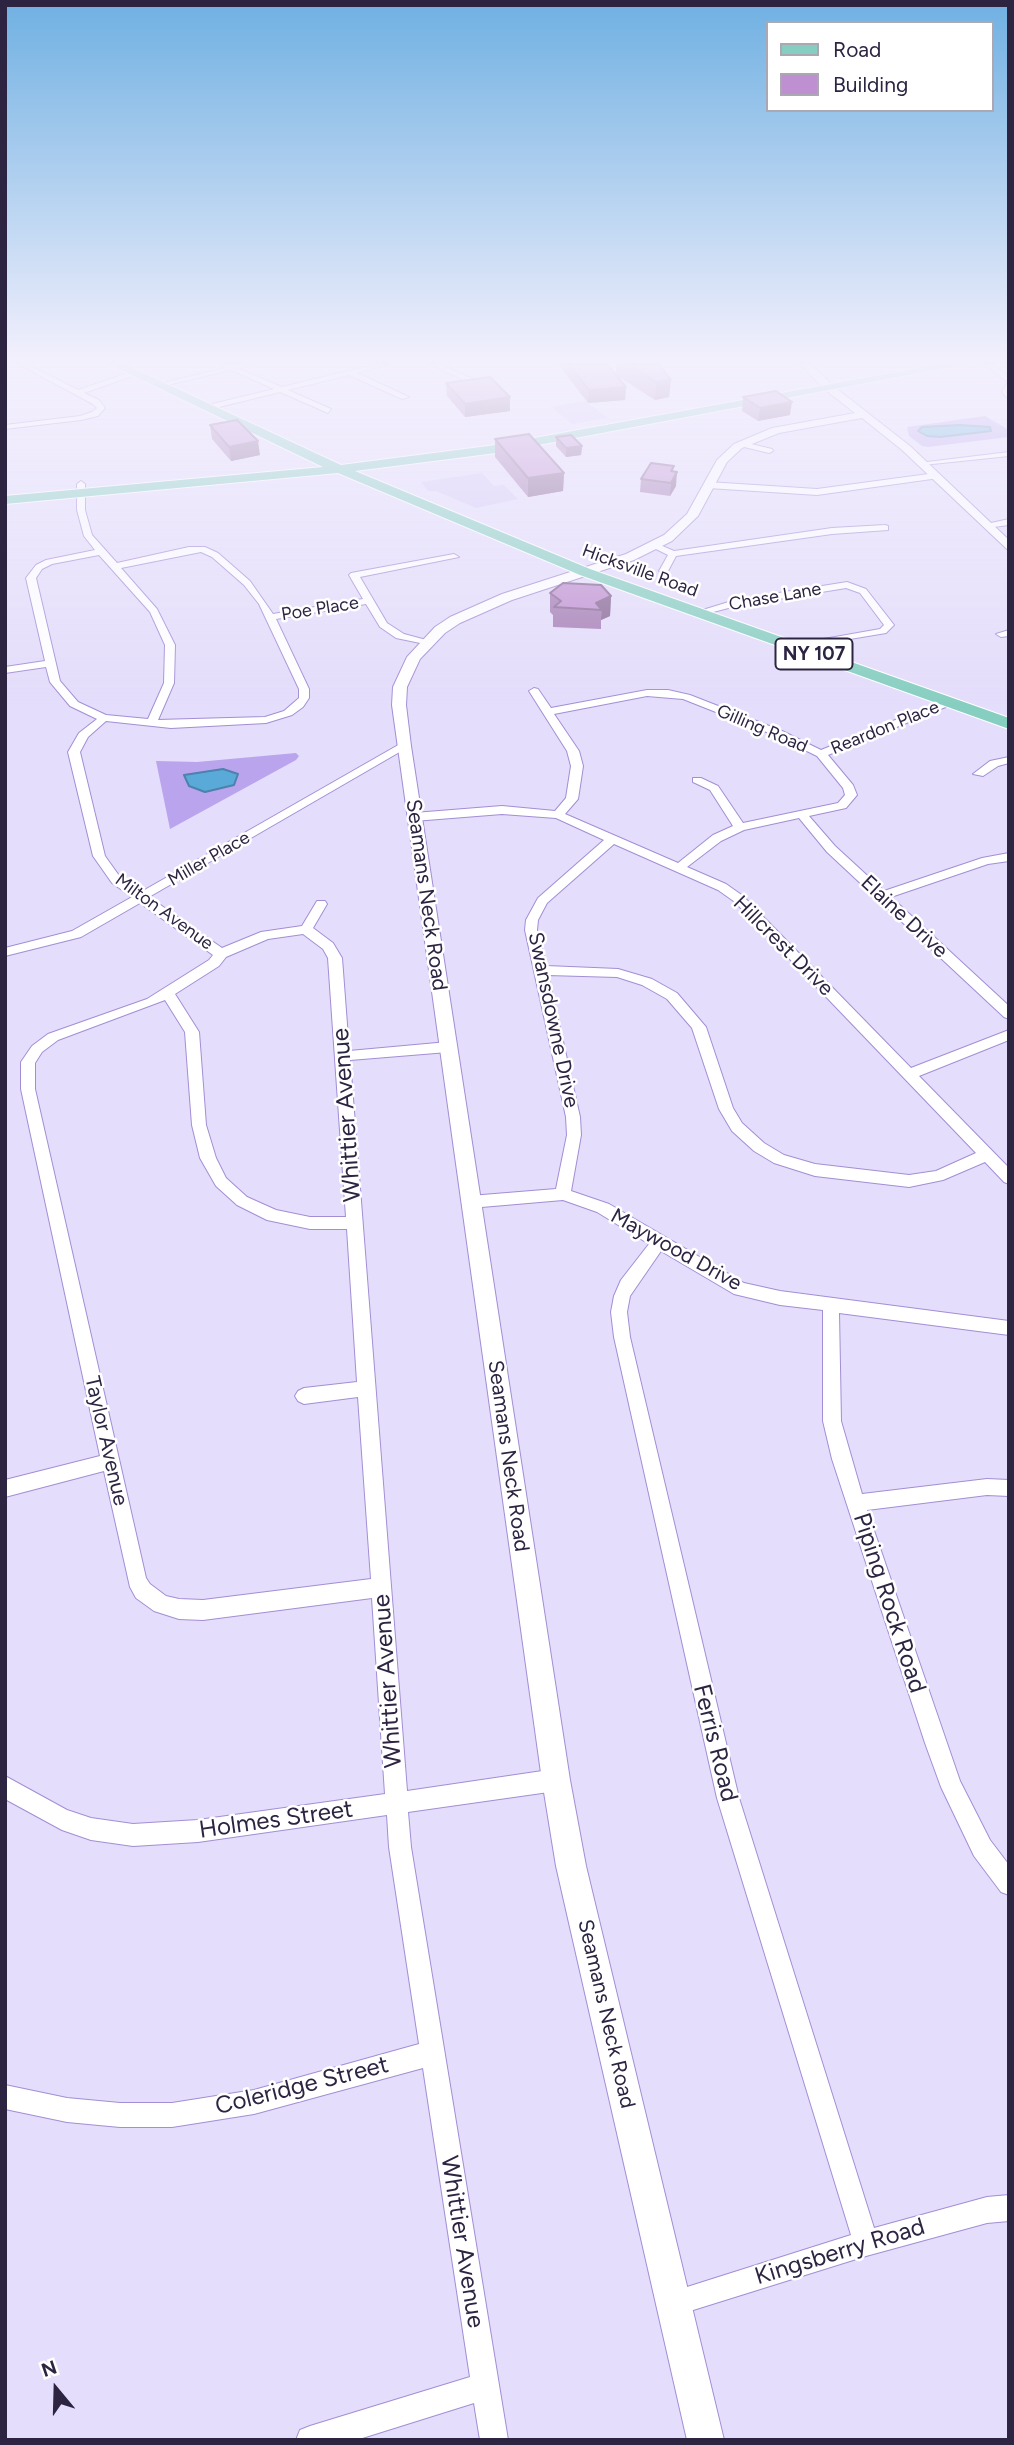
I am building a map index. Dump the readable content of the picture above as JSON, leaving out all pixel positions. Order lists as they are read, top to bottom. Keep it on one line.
{"streets":{"main road":["Hicksville Road","NY 107","Seamans Neck Road"],"street":["Chase Lane","Poe Place","Reardon Place","Gilling Road","Miller Place","Milton Avenue","Elaine Drive","Hillcrest Drive","Swansdowne Drive","Whittier Avenue","Maywood Drive","Taylor Avenue","Piping Rock Road","Ferris Road","Holmes Street","Coleridge Street","Kingsberry Road"]},"crossings":[["Hicksville Road","Chase Lane"],["Hicksville Road","Reardon Place"],["Hicksville Road","Seamans Neck Road"],["Reardon Place","Gilling Road"],["Gilling Road","Elaine Drive"],["Gilling Road","Hillcrest Drive"],["Miller Place","Seamans Neck Road"],["Miller Place","Milton Avenue"],["Seamans Neck Road","Hillcrest Drive"],["Seamans Neck Road","Maywood Drive"],["Seamans Neck Road","Holmes Street"],["Seamans Neck Road","Kingsberry Road"],["Hillcrest Drive","Swansdowne Drive"],["Swansdowne Drive","Maywood Drive"],["Whittier Avenue","Taylor Avenue"],["Whittier Avenue","Holmes Street"],["Whittier Avenue","Coleridge Street"],["Maywood Drive","Piping Rock Road"],["Maywood Drive","Ferris Road"],["Ferris Road","Kingsberry Road"]],"legend":["Road","Building"],"north":"top"}
